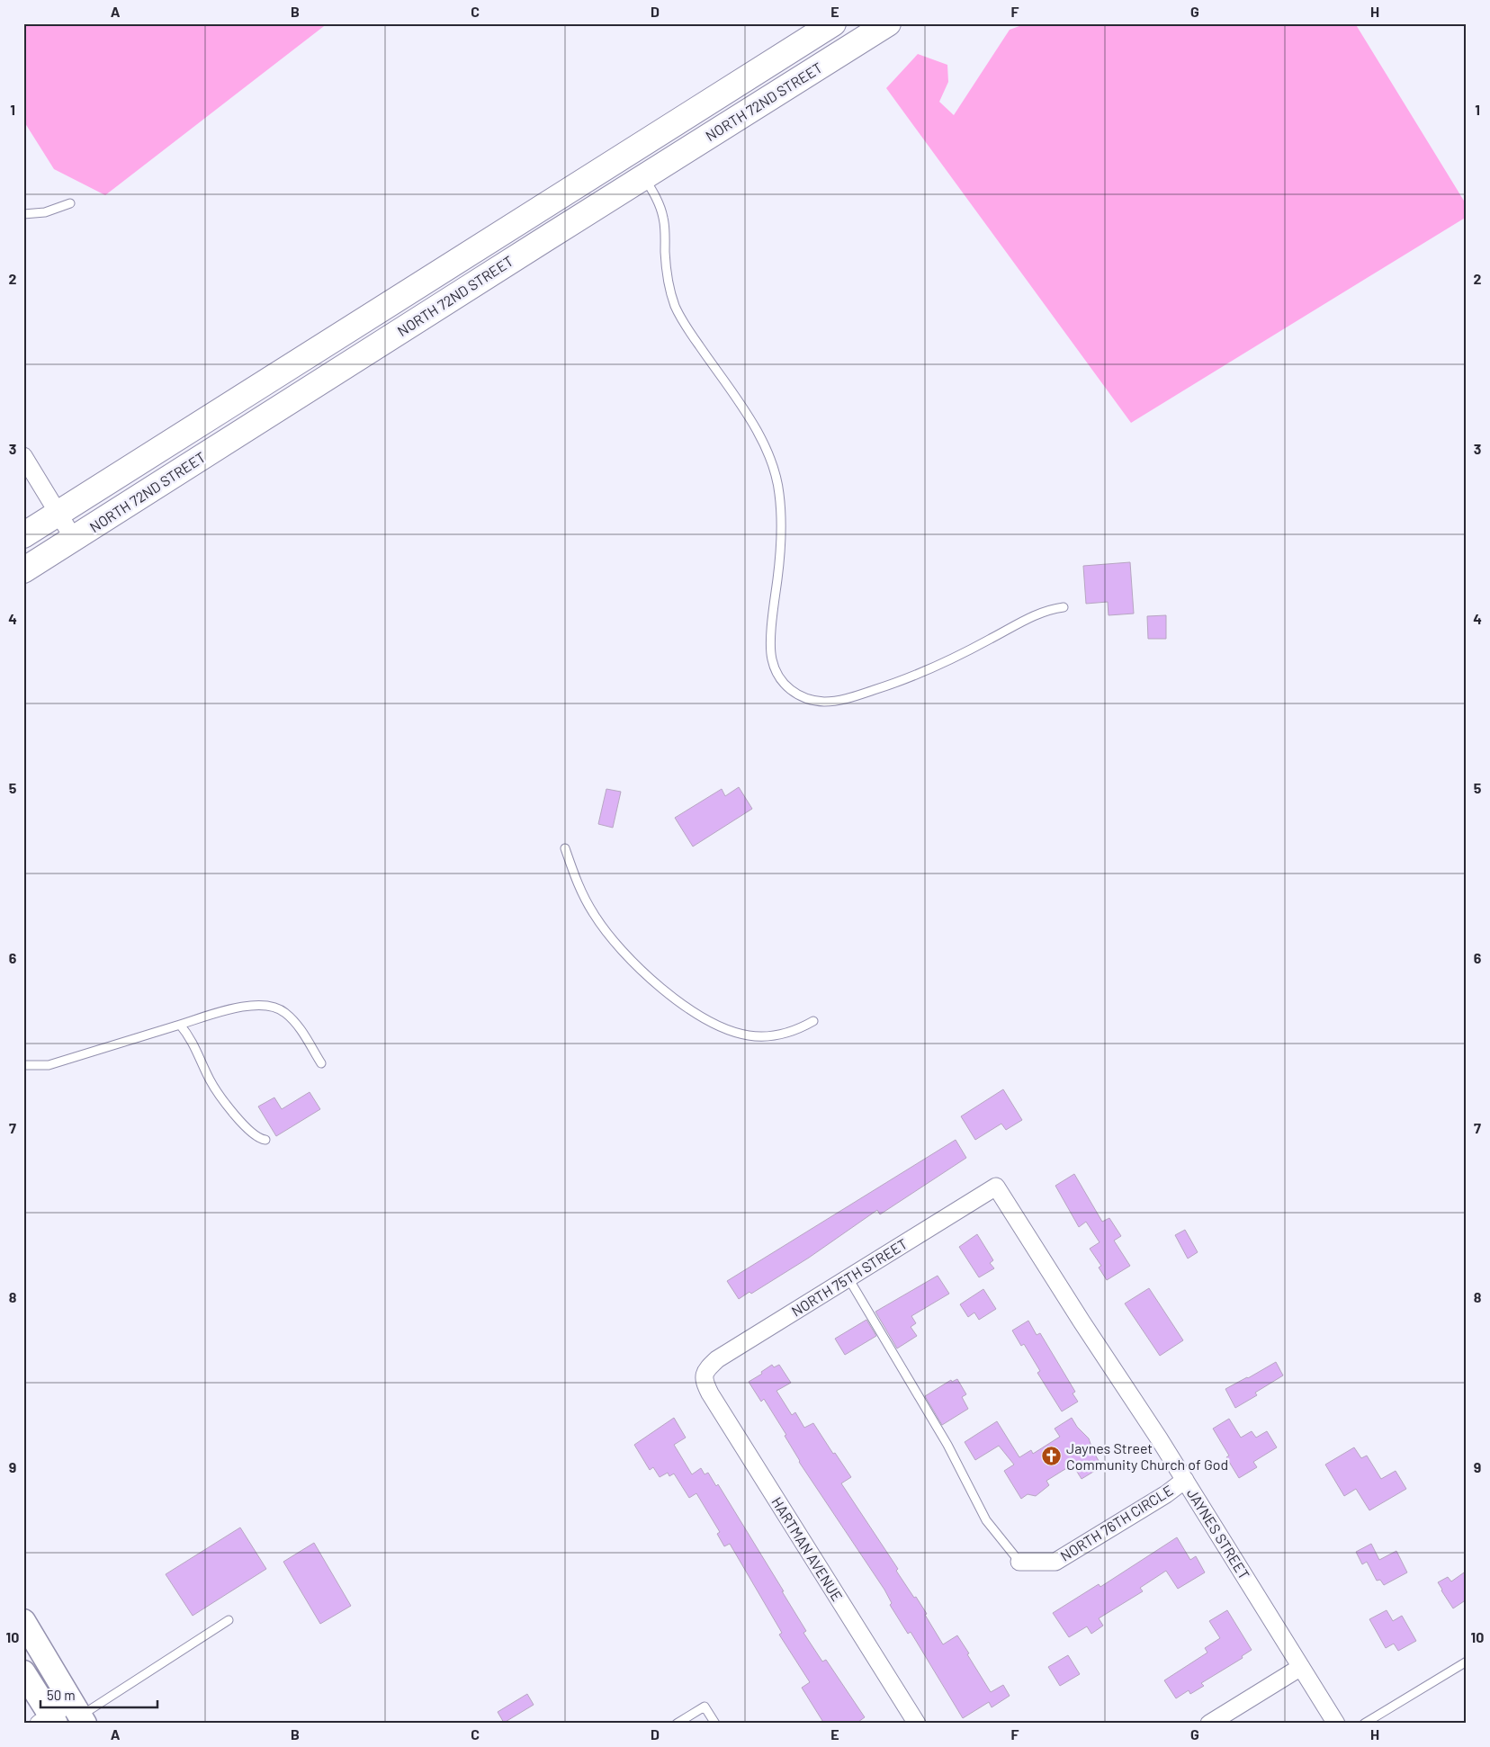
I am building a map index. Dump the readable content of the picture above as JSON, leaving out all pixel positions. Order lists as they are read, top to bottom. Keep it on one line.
{"streets":{"main road":["NORTH 72ND STREET"],"street":["NORTH 75TH STREET","NORTH 76TH CIRCLE","JAYNES STREET","HARTMAN AVENUE"]},"crossings":[["NORTH 75TH STREET","JAYNES STREET"],["NORTH 75TH STREET","HARTMAN AVENUE"],["NORTH 76TH CIRCLE","JAYNES STREET"]],"places":{"church":["Jaynes Street Community Church of God"]},"scale_bar":"50 m","grid":{"columns":["A","B","C","D","E","F","G","H"],"rows":["1","2","3","4","5","6","7","8","9","10"]}}
